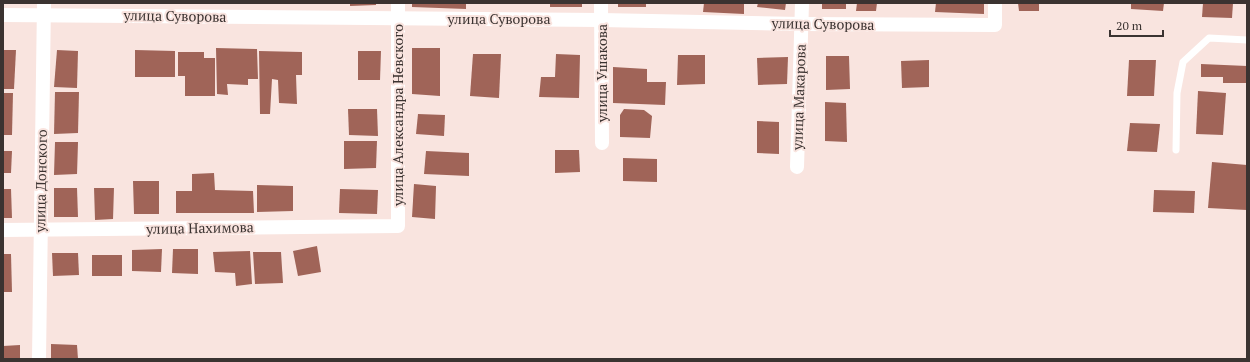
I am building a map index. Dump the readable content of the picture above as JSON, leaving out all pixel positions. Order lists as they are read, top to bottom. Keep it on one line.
{"streets":{"street":["улица Суворова","улица Ушакова","улица Макарова","улица Александра Невского","улица Донского","улица Нахимова"]},"crossings":[["улица Суворова","улица Ушакова"],["улица Суворова","улица Макарова"],["улица Суворова","улица Александра Невского"],["улица Суворова","улица Донского"],["улица Александра Невского","улица Нахимова"],["улица Донского","улица Нахимова"]],"scale_bar":"20 m"}
